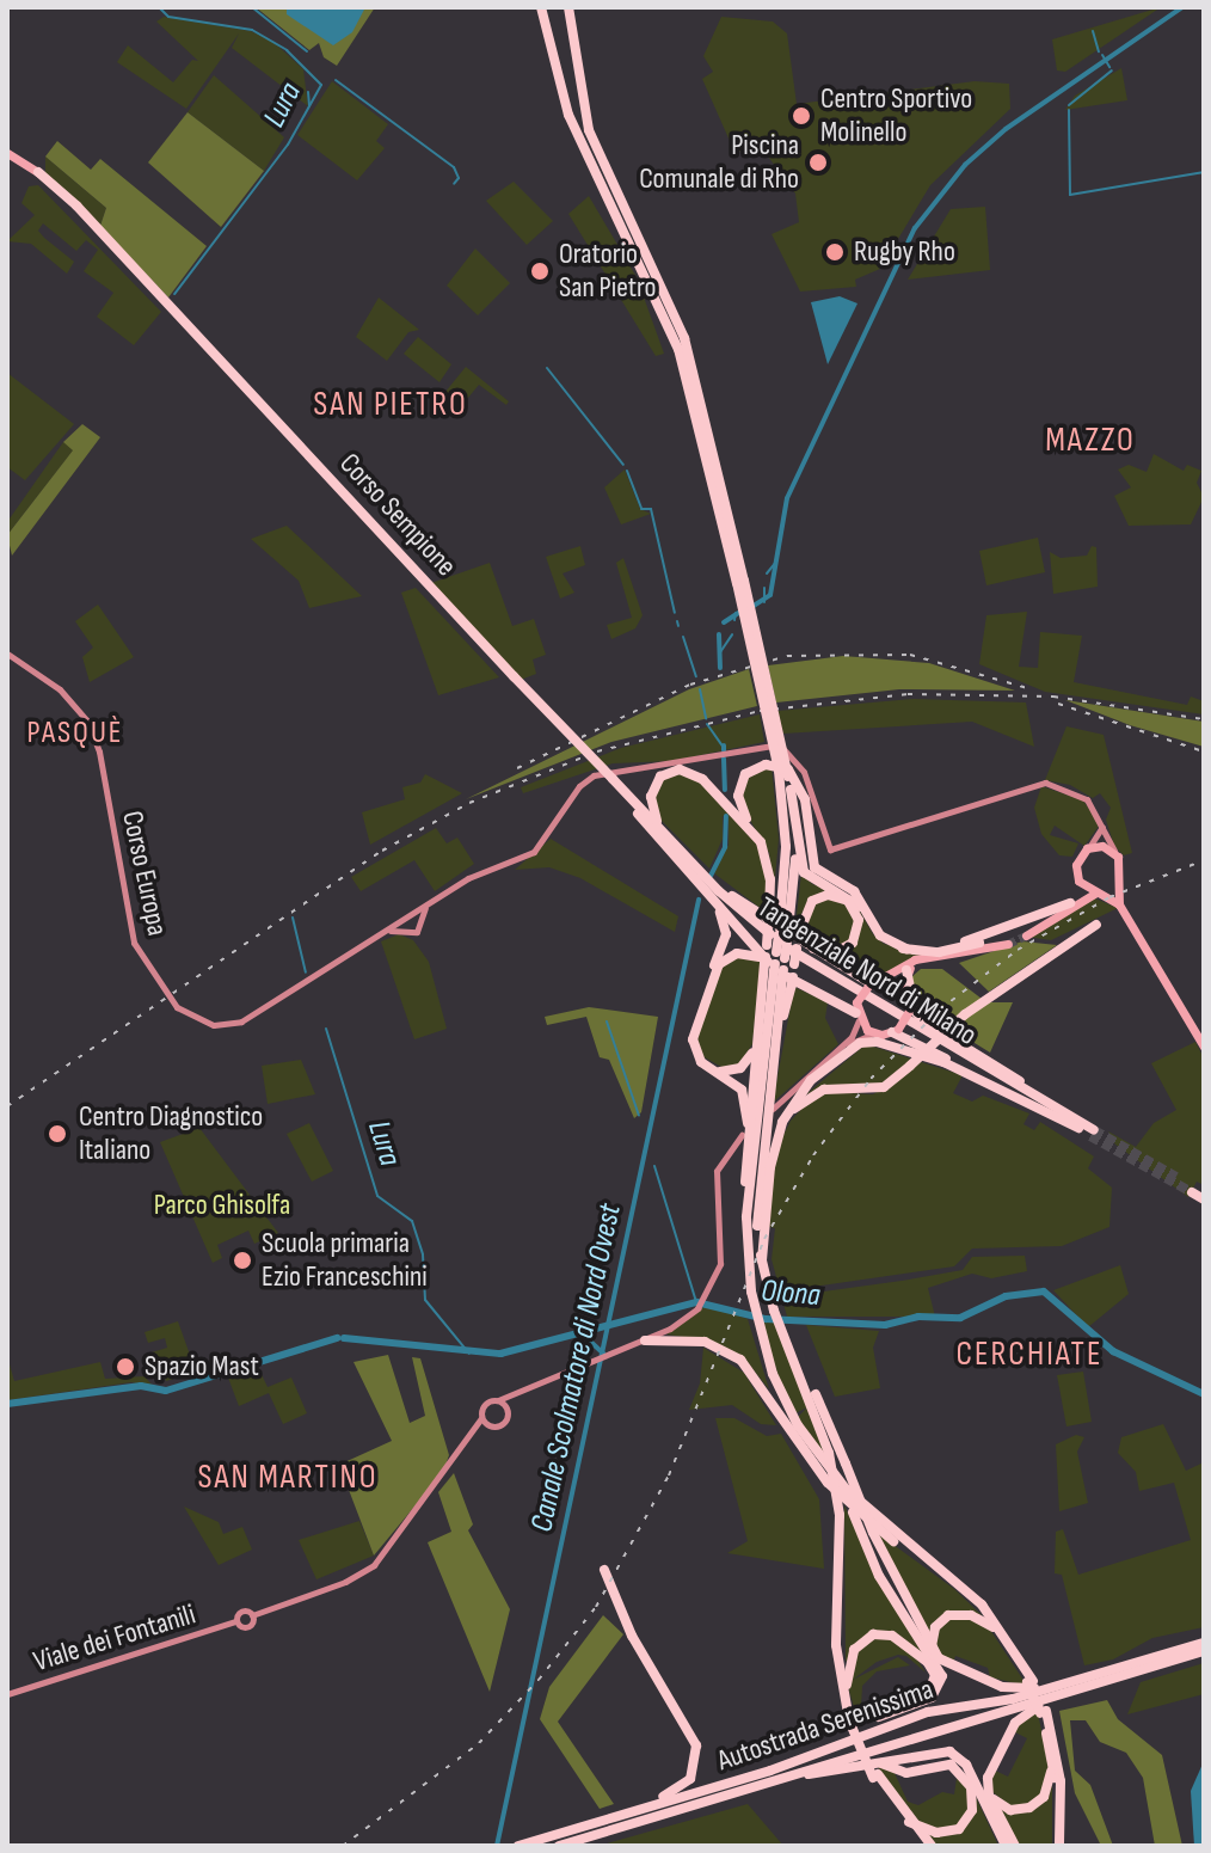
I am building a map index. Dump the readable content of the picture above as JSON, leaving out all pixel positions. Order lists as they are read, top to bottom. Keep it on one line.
{"streets":{"highway":["Corso Sempione","Tangenziale Nord di Milano","Autostrada Serenissima"],"main road":["Corso Europa","Viale dei Fontanili"]},"crossings":[["Corso Sempione","Tangenziale Nord di Milano"]],"districts":["SAN PIETRO","MAZZO","PASQUÈ","CERCHIATE","SAN MARTINO"],"water":["Lura","Olona","Canale Scolmatore di Nord Ovest"],"parks":["Parco Ghisolfa"],"places":["Centro Sportivo Molinello","Piscina Comunale di Rho","Rugby Rho","Oratorio San Pietro","Centro Diagnostico Italiano","Scuola primaria Ezio Franceschini","Spazio Mast"]}
